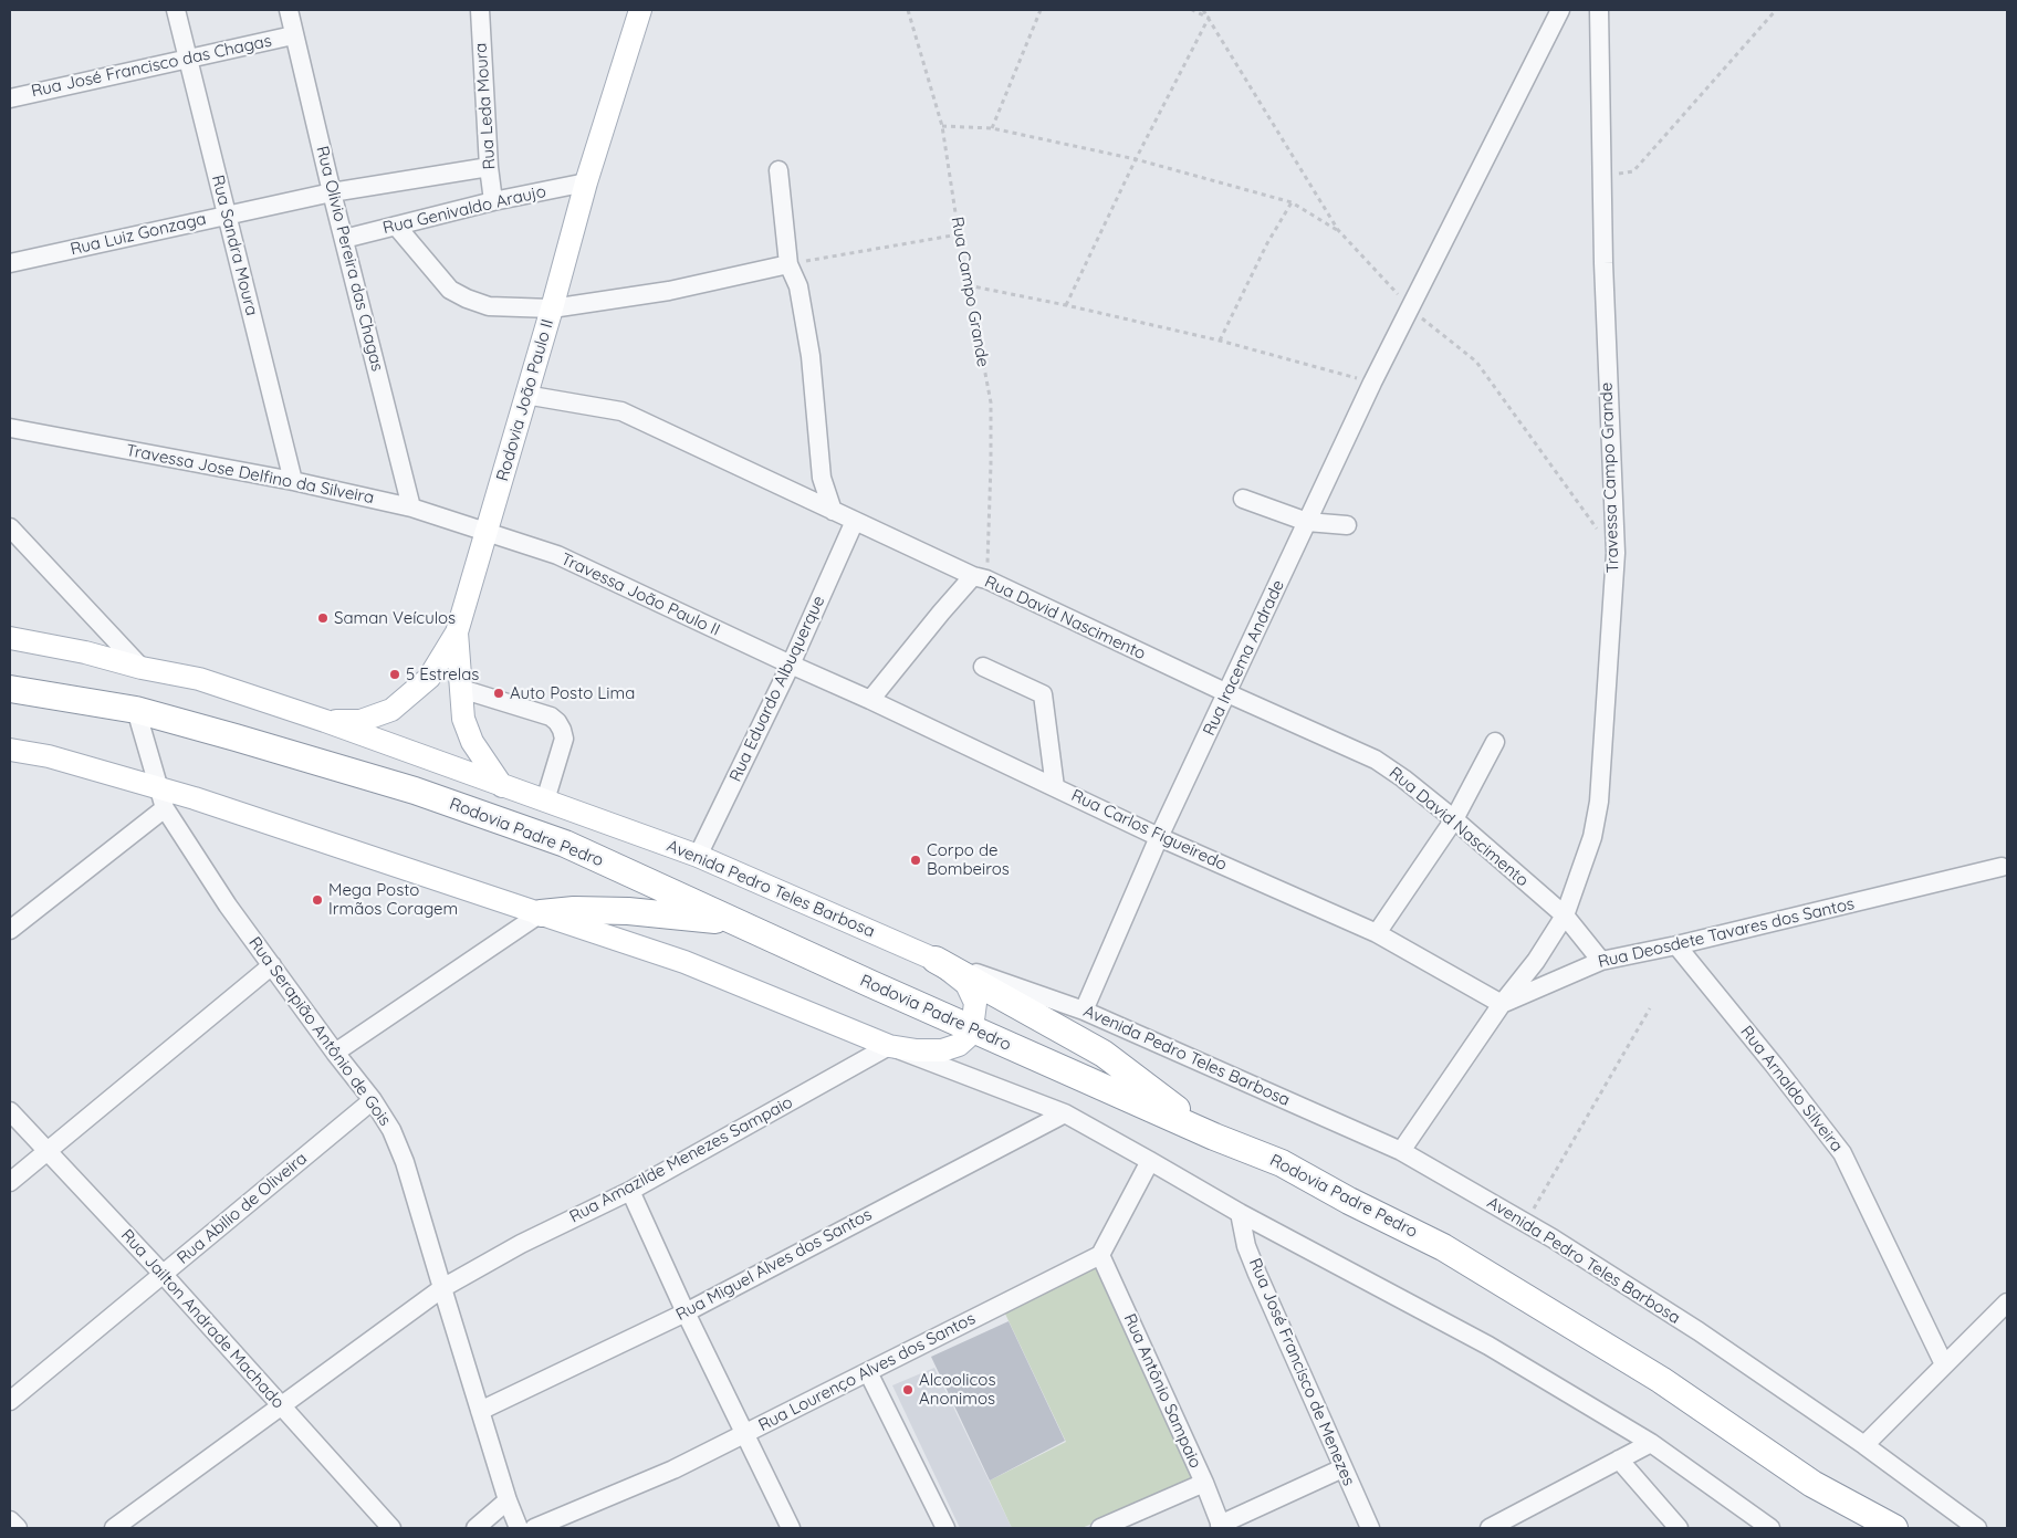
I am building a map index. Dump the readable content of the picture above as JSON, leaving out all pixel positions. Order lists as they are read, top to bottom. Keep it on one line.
{"streets":{"highway":["Rodovia Padre Pedro"],"main road":["Rodovia João Paulo II","Avenida Pedro Teles Barbosa"],"street":["Rua José Francisco das Chagas","Rua Leda Moura","Rua Genivaldo Araujo","Rua Luiz Gonzaga","Rua Sandra Moura","Rua Olivio Pereira das Chagas","Travessa Jose Delfino da Silveira","Travessa Campo Grande","Travessa João Paulo II","Rua David Nascimento","Rua Iracema Andrade","Rua Eduardo Albuquerque","Rua Carlos Figueiredo","Rua Deosdete Tavares dos Santos","Rua Serapião Antônio de Gois","Rua Arnaldo Silveira","Rua Amazilde Menezes Sampaio","Rua Abilio de Oliveira","Rua Miguel Alves dos Santos","Rua Jailton Andrade Machado","Rua Lourenço Alves dos Santos","Rua José Francisco de Menezes","Rua Antônio Sampaio"],"path":["Rua Campo Grande"]},"crossings":[["Rua José Francisco das Chagas","Rua Sandra Moura"],["Rua José Francisco das Chagas","Rua Olivio Pereira das Chagas"],["Rua Leda Moura","Rua Genivaldo Araujo"],["Rua Genivaldo Araujo","Rua Olivio Pereira das Chagas"],["Rua Genivaldo Araujo","Rodovia João Paulo II"],["Rua Luiz Gonzaga","Rua Sandra Moura"],["Rua Luiz Gonzaga","Rua Olivio Pereira das Chagas"],["Rua Sandra Moura","Travessa Jose Delfino da Silveira"],["Rua Olivio Pereira das Chagas","Travessa Jose Delfino da Silveira"],["Rua Campo Grande","Rua David Nascimento"],["Rodovia João Paulo II","Travessa Jose Delfino da Silveira"],["Rodovia João Paulo II","Travessa João Paulo II"],["Rodovia João Paulo II","Rua David Nascimento"],["Rodovia João Paulo II","Avenida Pedro Teles Barbosa"],["Travessa Jose Delfino da Silveira","Travessa João Paulo II"],["Travessa Campo Grande","Rua David Nascimento"],["Travessa Campo Grande","Rua Carlos Figueiredo"],["Travessa Campo Grande","Rua Deosdete Tavares dos Santos"],["Travessa João Paulo II","Rua Eduardo Albuquerque"],["Travessa João Paulo II","Rua Carlos Figueiredo"],["Rua David Nascimento","Rua Iracema Andrade"],["Rua David Nascimento","Rua Eduardo Albuquerque"],["Rua Iracema Andrade","Rua Carlos Figueiredo"],["Rua Iracema Andrade","Avenida Pedro Teles Barbosa"],["Rua Eduardo Albuquerque","Rua Carlos Figueiredo"],["Rua Eduardo Albuquerque","Avenida Pedro Teles Barbosa"],["Rua Carlos Figueiredo","Rua Deosdete Tavares dos Santos"],["Rodovia Padre Pedro","Rua Serapião Antônio de Gois"],["Rua Deosdete Tavares dos Santos","Rua Arnaldo Silveira"],["Rua Serapião Antônio de Gois","Rua Amazilde Menezes Sampaio"],["Rua Serapião Antônio de Gois","Rua Abilio de Oliveira"],["Rua Serapião Antônio de Gois","Rua Miguel Alves dos Santos"],["Rua Amazilde Menezes Sampaio","Rua Jailton Andrade Machado"],["Rua Abilio de Oliveira","Rua Jailton Andrade Machado"],["Rua Lourenço Alves dos Santos","Rua Antônio Sampaio"]],"places":["Saman Veículos","5 Estrelas","Auto Posto Lima","Corpo de Bombeiros","Mega Posto Irmãos Coragem","Alcoolicos Anonimos"]}
